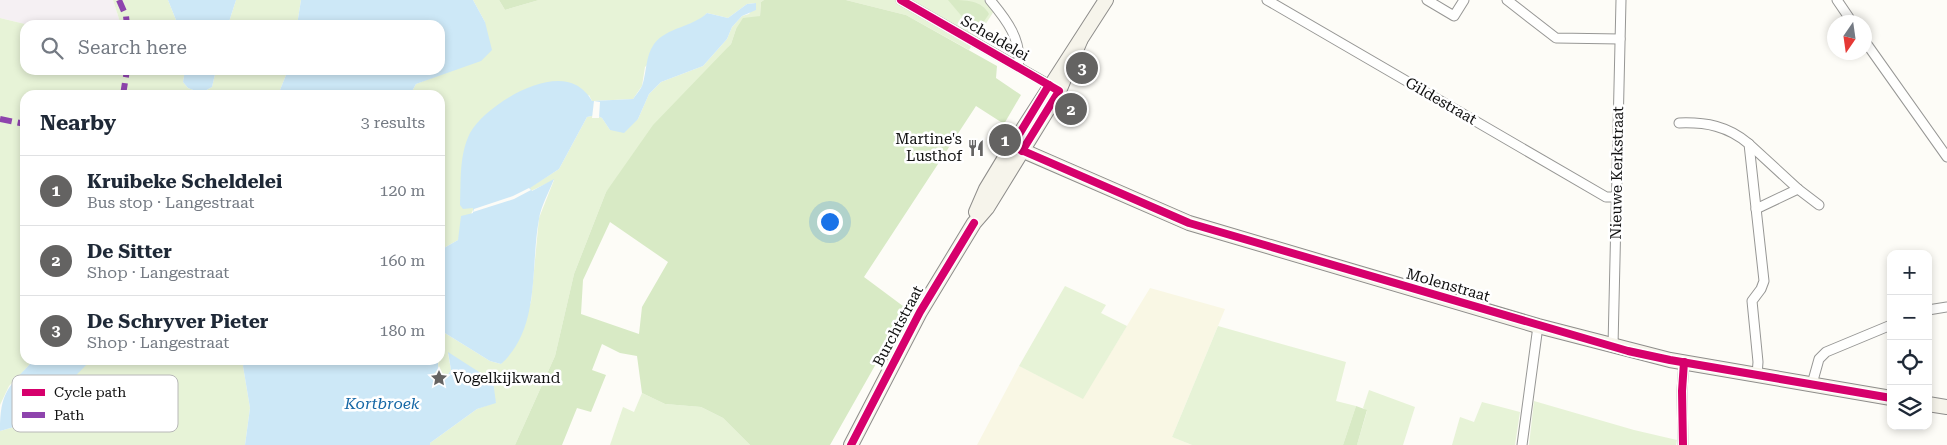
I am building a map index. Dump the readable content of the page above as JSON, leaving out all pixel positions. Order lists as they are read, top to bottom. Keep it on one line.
{"streets":{"street":["Scheldelei","Gildestraat","Nieuwe Kerkstraat","Molenstraat","Burchtstraat"]},"crossings":[["Scheldelei","Burchtstraat"],["Gildestraat","Nieuwe Kerkstraat"],["Nieuwe Kerkstraat","Molenstraat"],["Molenstraat","Burchtstraat"]],"water":["Kortbroek"],"places":{"restaurant":["Martine's Lusthof"],"place":["Vogelkijkwand"]},"legend":["Cycle path","Path"],"north":"bottom","page":{"search":"Search here","pins":["3","2","1"],"heading":["Nearby","3 results"],"list":[{"mark":"1","name":"Kruibeke Scheldelei","note":"Bus stop · Langestraat","value":"120 m"},{"mark":"2","name":"De Sitter","note":"Shop · Langestraat","value":"160 m"},{"mark":"3","name":"De Schryver Pieter","note":"Shop · Langestraat","value":"180 m"}],"map_buttons":["+","−"]}}
